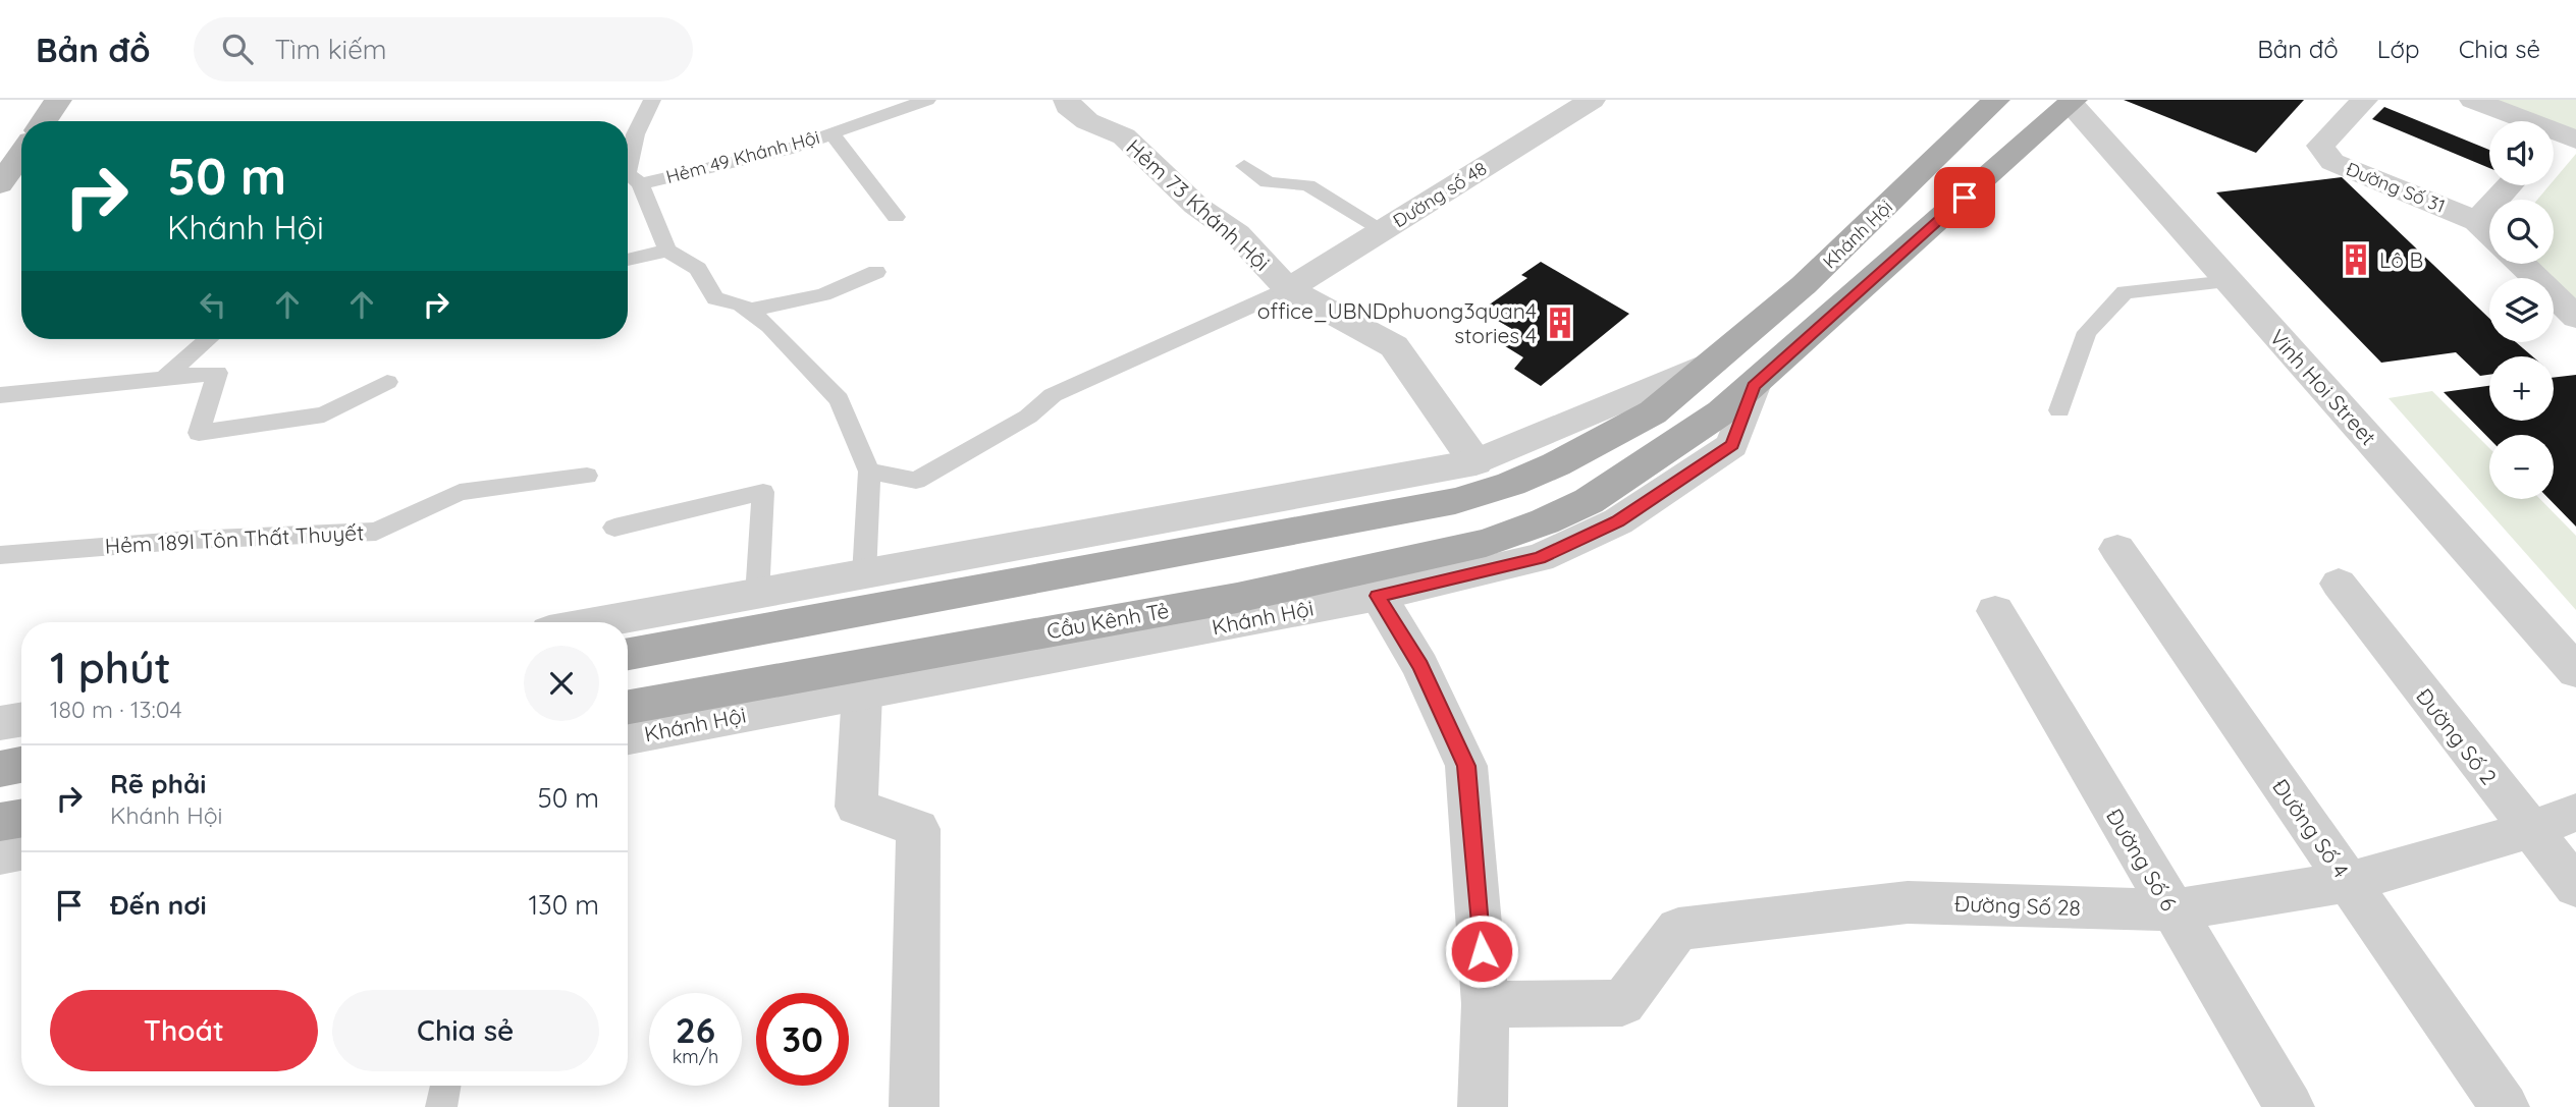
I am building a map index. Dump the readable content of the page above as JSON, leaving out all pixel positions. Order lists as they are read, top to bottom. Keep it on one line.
{"streets":{"main road":["Khánh Hội","Cầu Kênh Tẻ"],"street":["Đường Số 31","Đường số 48","Hẻm 73 Khánh Hội","Vinh Hoi Street","Đường Số 2","Đường Số 4","Đường Số 6","Đường Số 28"],"lane":["Hẻm 49 Khánh Hội","Hẻm 189I Tôn Thất Thuyết"]},"crossings":[["Đường số 48","Hẻm 73 Khánh Hội"],["Hẻm 73 Khánh Hội","Khánh Hội"],["Khánh Hội","Vinh Hoi Street"],["Khánh Hội","Cầu Kênh Tẻ"],["Đường Số 2","Đường Số 28"],["Đường Số 4","Đường Số 28"],["Đường Số 6","Đường Số 28"]],"places":{"building":["Lô B","office_UBNDphuong3quan4 stories 4"]},"page":{"header":"Bản đồ","search":"Tìm kiếm","nav":["Bản đồ","Lớp","Chia sẻ"],"map_buttons":["+","−"],"turn":["50 m","Khánh Hội"],"heading":["1 phút","180 m · 13:04"],"list":[{"name":"Rẽ phải","note":"Khánh Hội","value":"50 m"},{"name":"Đến nơi","value":"130 m"}],"buttons":["Thoát","Chia sẻ"],"speed":"26 km/h","limit":"30"}}
